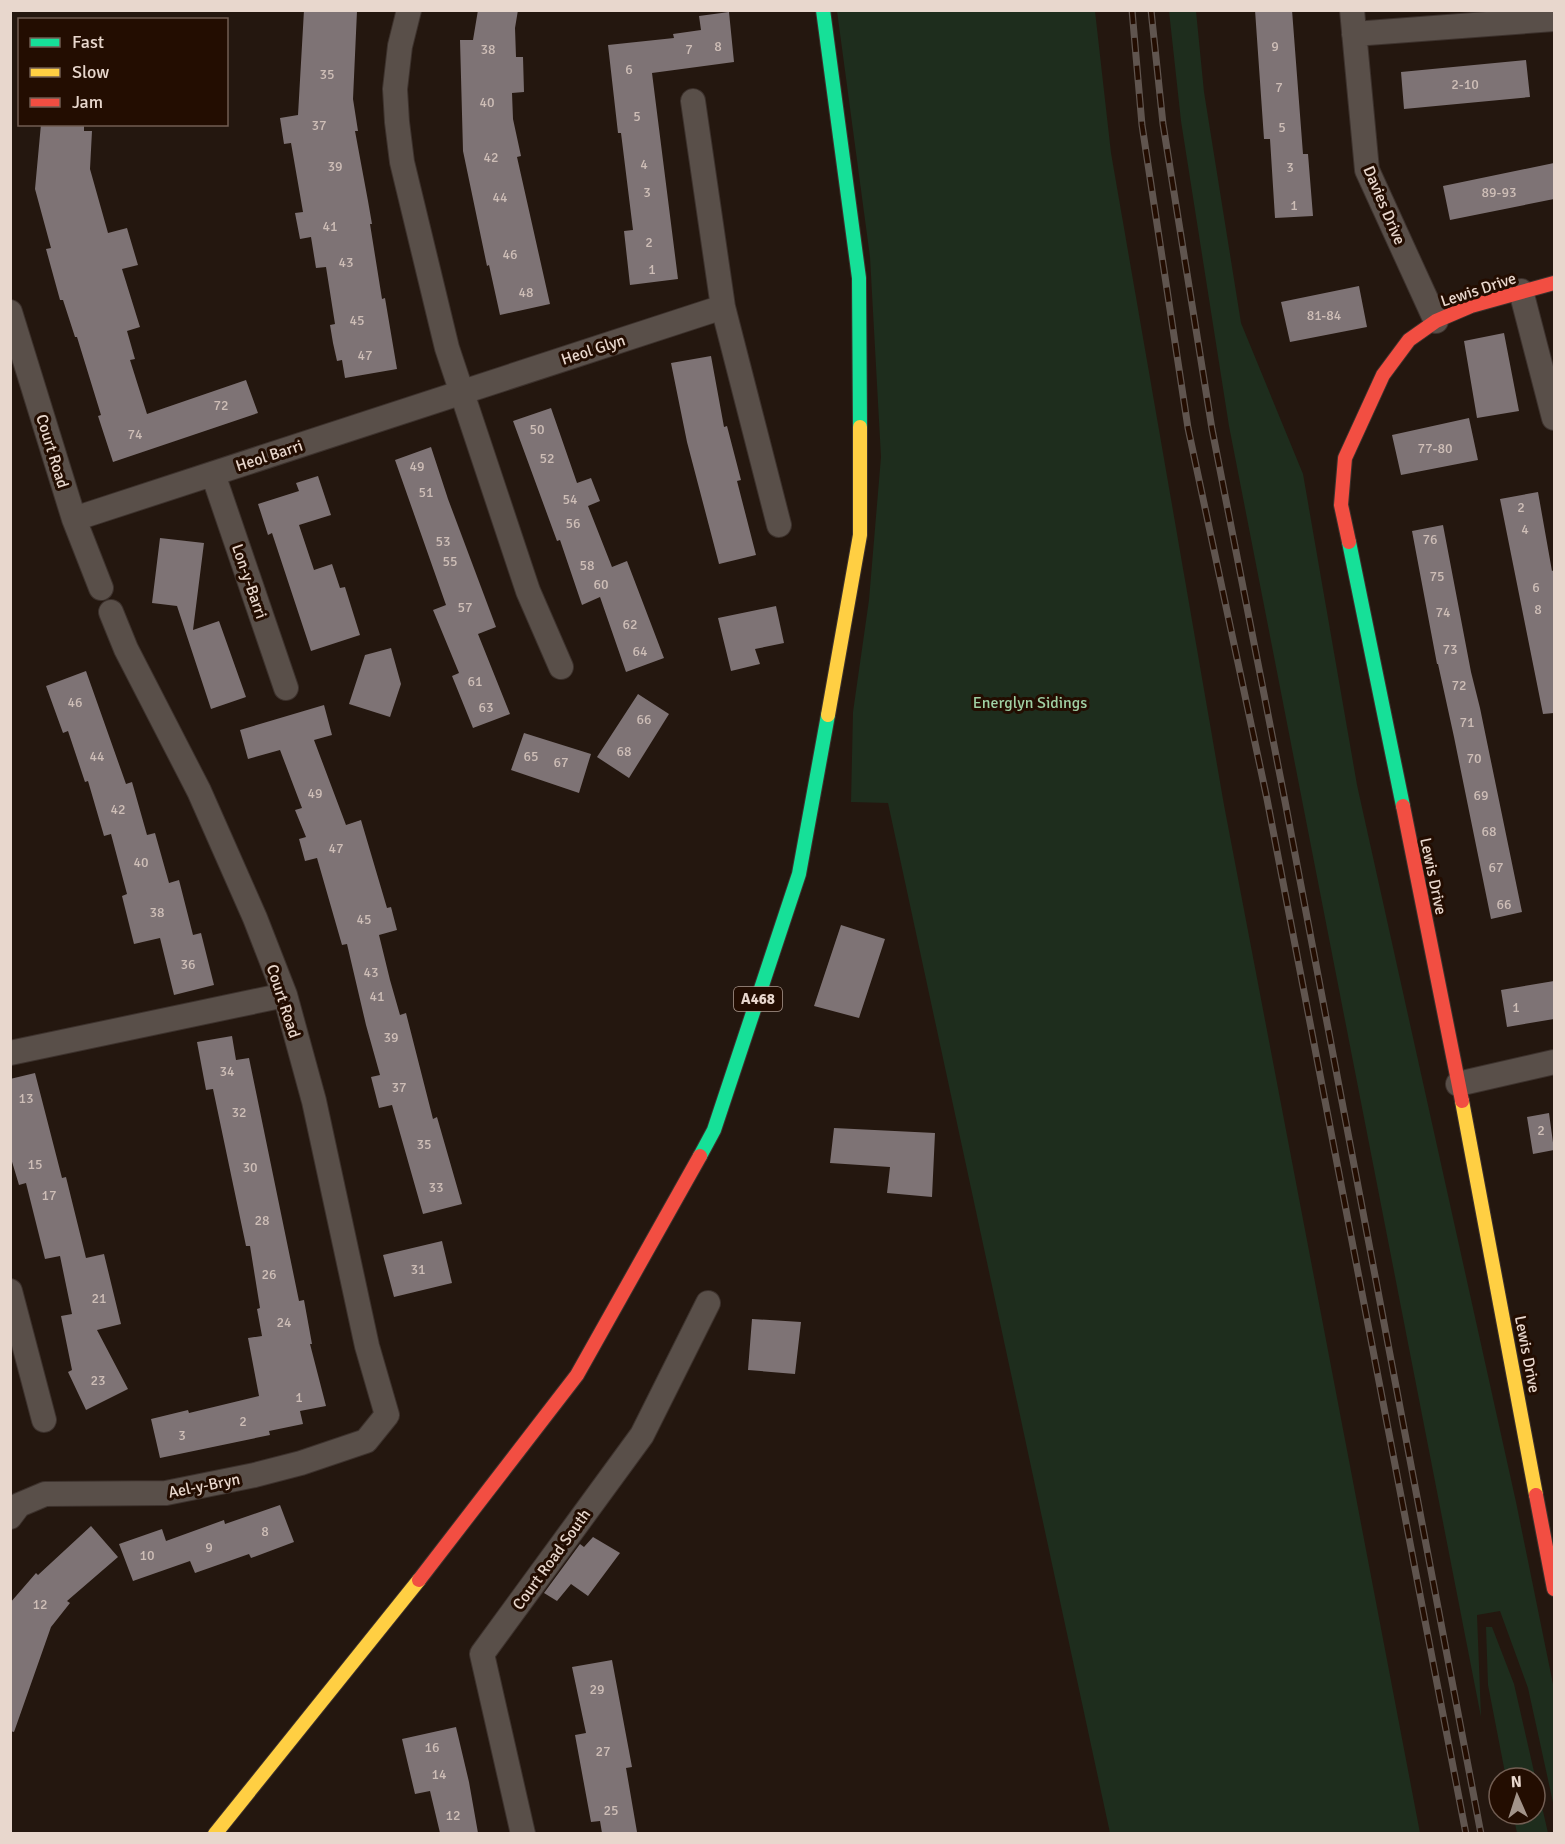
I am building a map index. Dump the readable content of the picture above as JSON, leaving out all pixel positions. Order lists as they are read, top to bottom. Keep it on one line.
{"streets":{"main road":["Lewis Drive","A468"],"street":["Davies Drive","Heol Glyn","Court Road","Heol Barri","Lon-y-Barri","Ael-y-Bryn","Court Road South"]},"crossings":[["Davies Drive","Lewis Drive"],["Heol Glyn","Heol Barri"],["Court Road","Heol Barri"],["Court Road","Ael-y-Bryn"],["Heol Barri","Lon-y-Barri"]],"parks":["Energlyn Sidings"],"house_numbers":["8","9","38","7","6","35","2-10","7","40","5","37","5","42","4","39","3","3","89-93","44","1","41","2","46","43","1","48","81-84","45","47","72","50","74","77-80","52","49","51","54","2","56","4","76","53","55","58","75","60","6","57","8","74","62","73","64","61","72","46","63","66","71","68","44","65","70","67","49","69","42","68","47","40","67","66","38","45","36","43","41","1","39","34","37","13","32","2","35","15","30","33","17","28","31","26","21","24","23","1","2","3","8","9","10","12","29","16","27","14","25","12"],"legend":["Fast","Slow","Jam"],"north":"top"}
